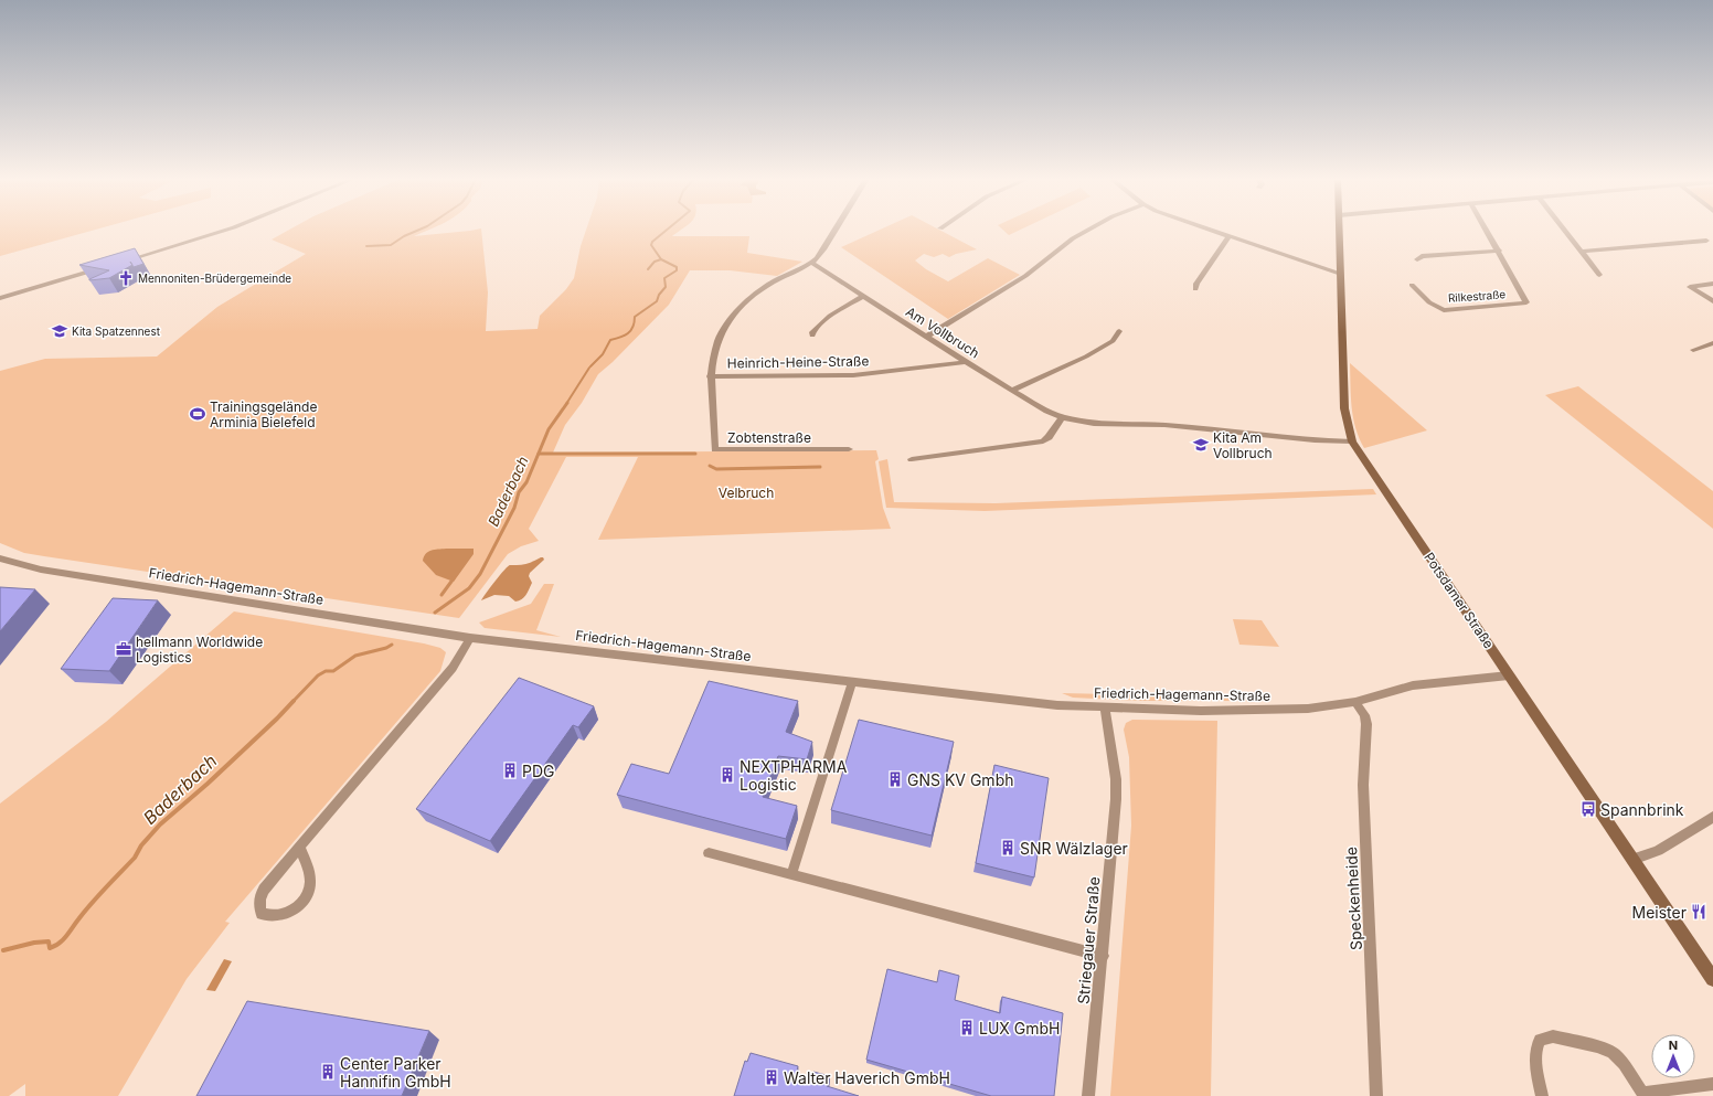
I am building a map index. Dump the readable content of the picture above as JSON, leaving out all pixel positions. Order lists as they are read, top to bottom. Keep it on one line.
{"streets":{"street":["Rilkestraße","Am Vollbruch","Heinrich-Heine-Straße","Zobtenstraße","Friedrich-Hagemann-Straße","Potsdamer Straße","Speckenheide","Striegauer Straße"]},"crossings":[["Am Vollbruch","Heinrich-Heine-Straße"],["Am Vollbruch","Zobtenstraße"],["Am Vollbruch","Potsdamer Straße"],["Heinrich-Heine-Straße","Zobtenstraße"],["Friedrich-Hagemann-Straße","Potsdamer Straße"],["Friedrich-Hagemann-Straße","Speckenheide"],["Friedrich-Hagemann-Straße","Striegauer Straße"]],"water":["Baderbach"],"parks":["Velbruch"],"places":{"church":["Mennoniten-Brüdergemeinde"],"school or university":["Kita Spatzennest","Kita Am Vollbruch"],"sports":["Trainingsgelände Arminia Bielefeld"],"office":["hellmann Worldwide Logistics"],"building":["PDG","NEXTPHARMA Logistic","GNS KV Gmbh","SNR Wälzlager","LUX GmbH","Center Parker Hannifin GmbH","Walter Haverich GmbH"],"bus stop":["Spannbrink"],"restaurant":["Meister"]},"north":"top"}
